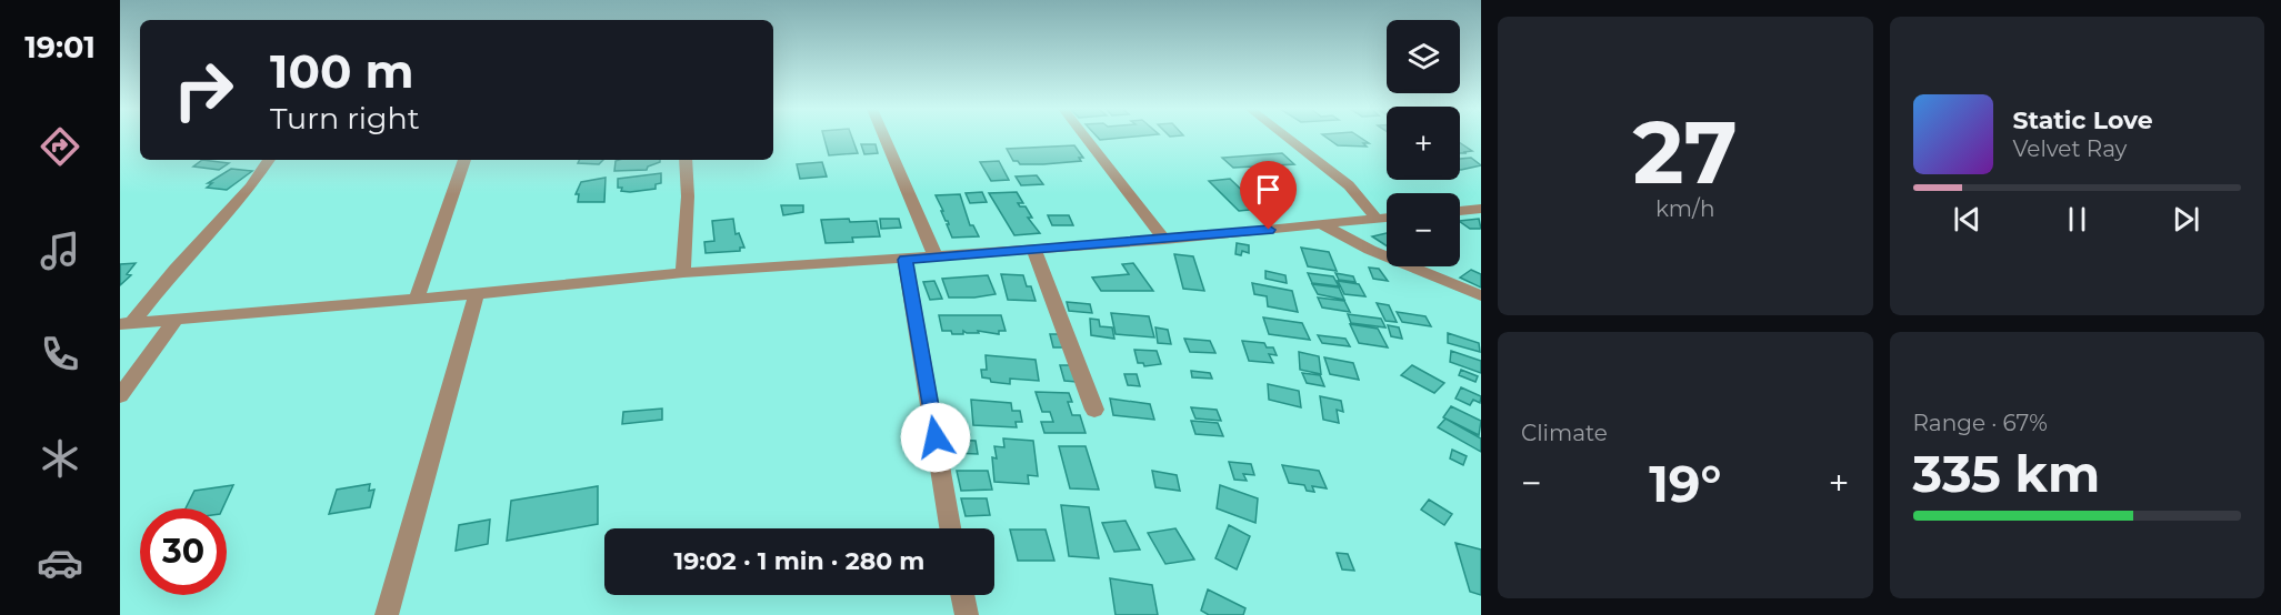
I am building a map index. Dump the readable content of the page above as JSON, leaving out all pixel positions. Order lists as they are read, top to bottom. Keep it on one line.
{"page":{"tabs":"19:01","tile":[["27","km/h"],"Climate",["Range · 67%","335 km"]],"map_buttons":["+","−"],"turn":["100 m","Turn right"],"song":["Static Love","Velvet Ray"],"heat":["−","19°","+"],"limit":"30","trip":"19:02 · 1 min · 280 m"}}
